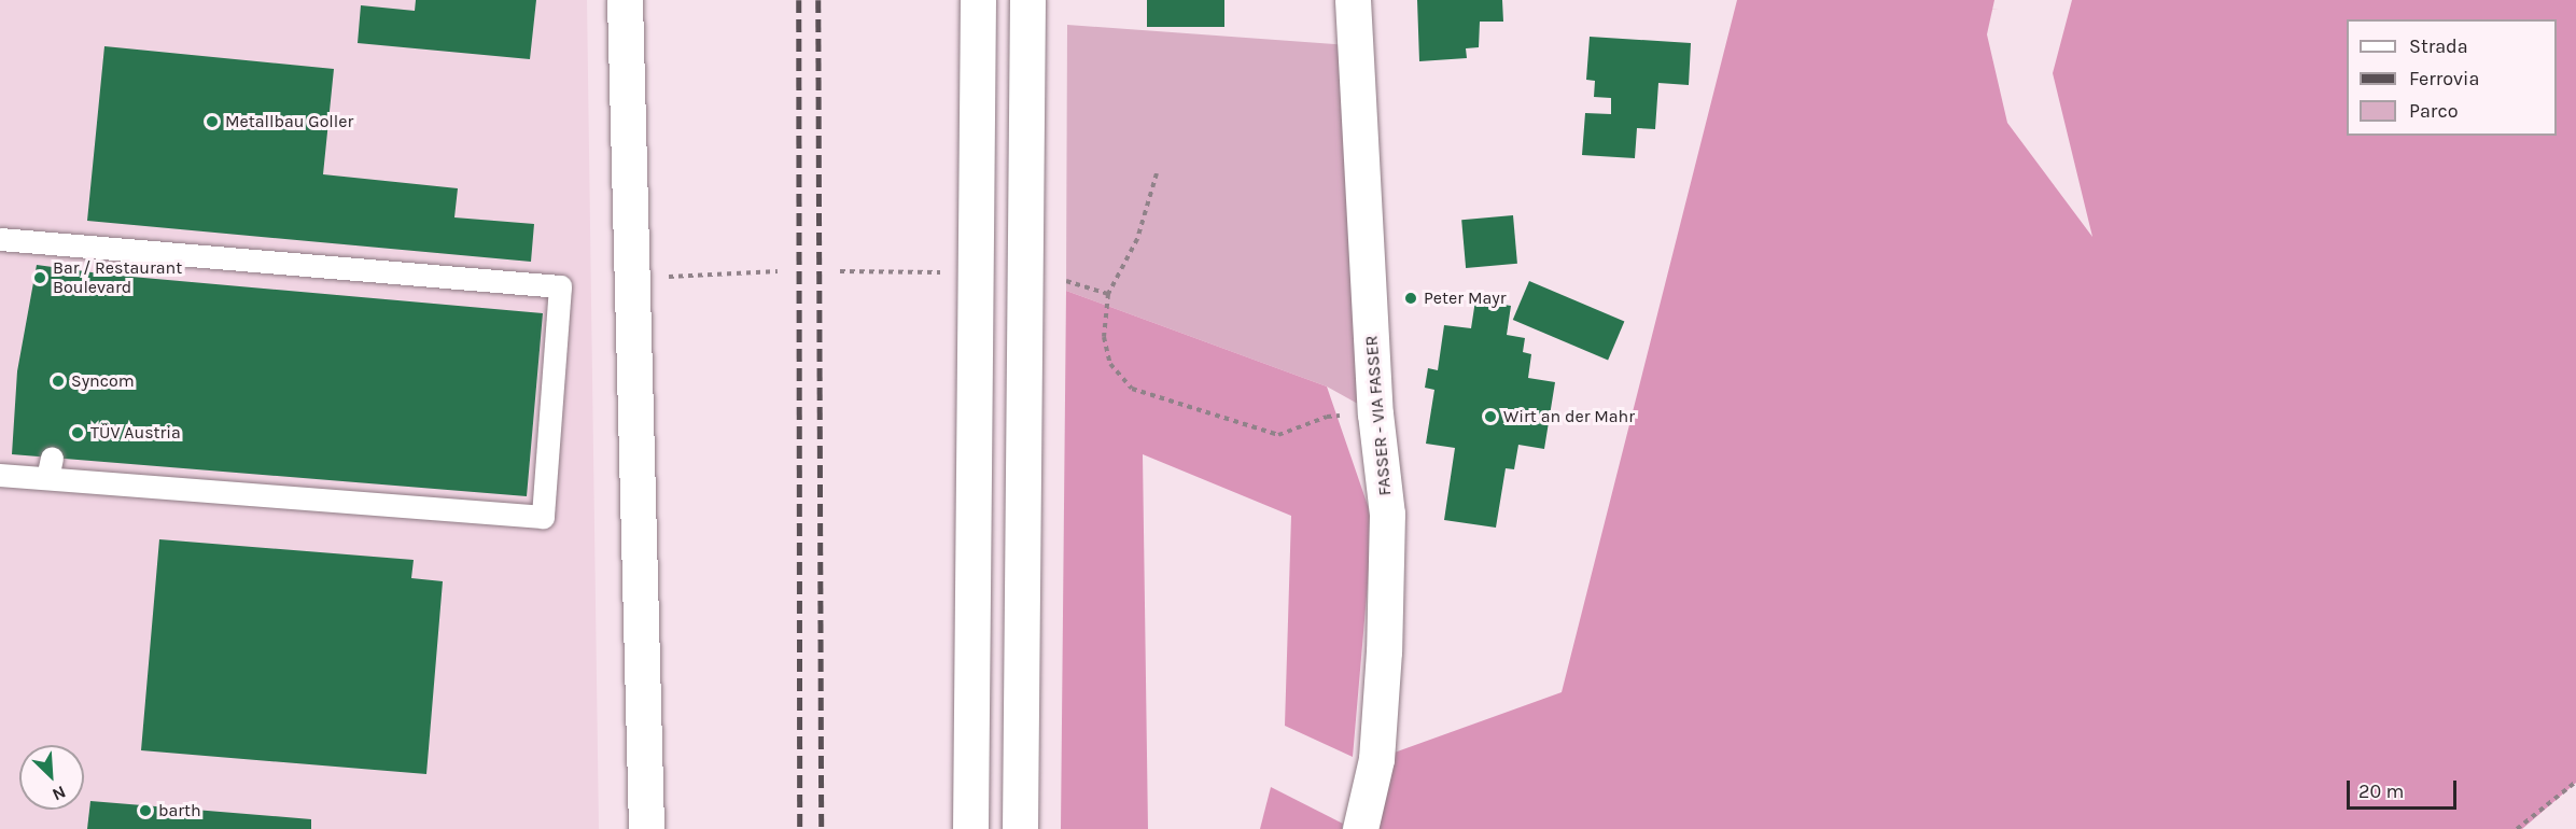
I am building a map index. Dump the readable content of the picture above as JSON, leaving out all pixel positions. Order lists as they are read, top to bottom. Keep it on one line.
{"streets":{"main road":["FASSER - VIA FASSER"]},"places":["Metallbau Goller","Bar / Restaurant Boulevard","Peter Mayr","Syncom","Wirt an der Mahr","TÜV Austria","barth"],"legend":["Strada","Ferrovia","Parco"],"scale_bar":"20 m","north":"bottom right"}
